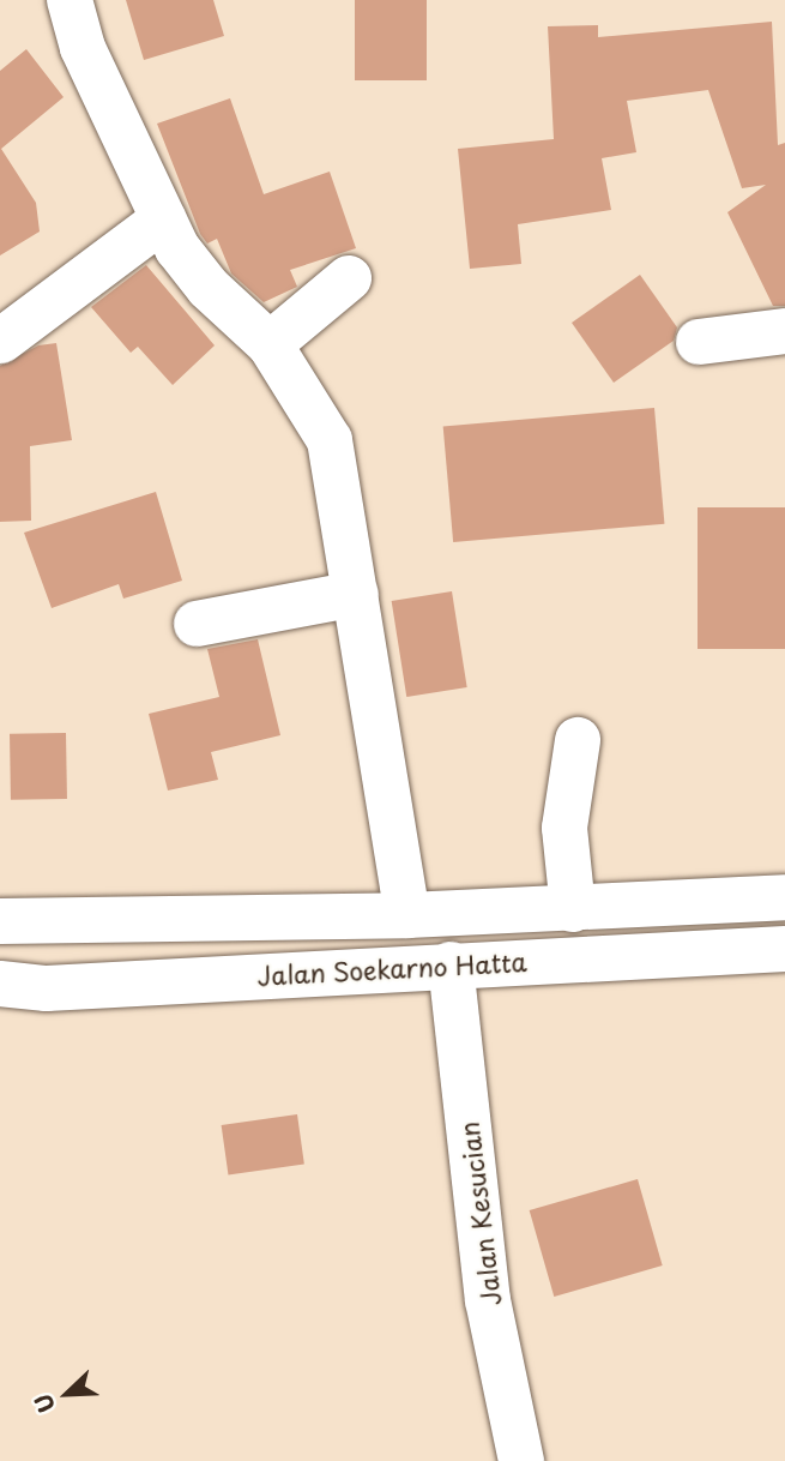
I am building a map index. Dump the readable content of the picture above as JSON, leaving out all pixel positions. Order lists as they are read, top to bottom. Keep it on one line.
{"streets":{"main road":["Jalan Soekarno Hatta","Jalan Kesucian"]},"crossings":[["Jalan Soekarno Hatta","Jalan Kesucian"]],"north":"bottom left"}
